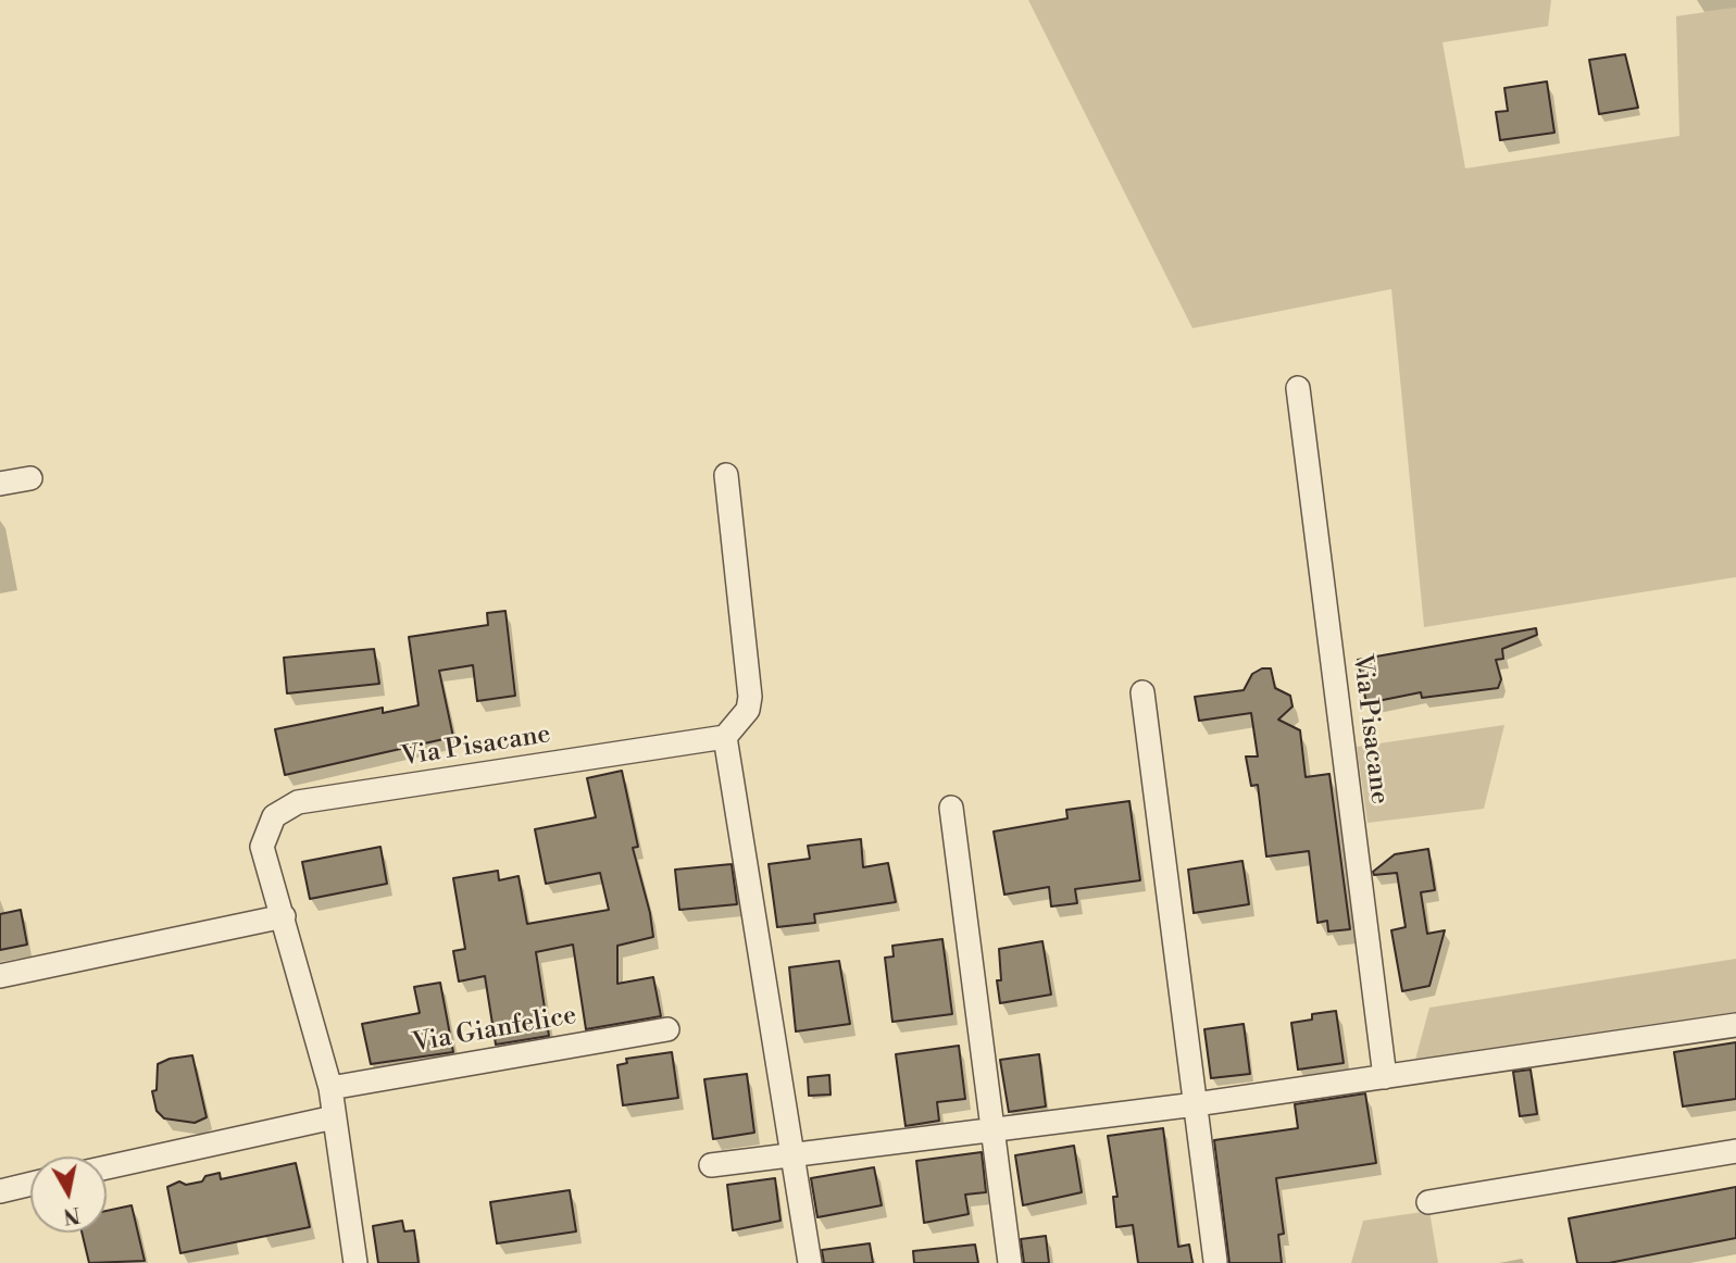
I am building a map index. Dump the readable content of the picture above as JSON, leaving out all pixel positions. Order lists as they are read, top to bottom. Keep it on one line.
{"streets":{"street":["Via Pisacane","Via Gianfelice"]},"crossings":[["Via Pisacane","Via Gianfelice"]],"north":"bottom"}
